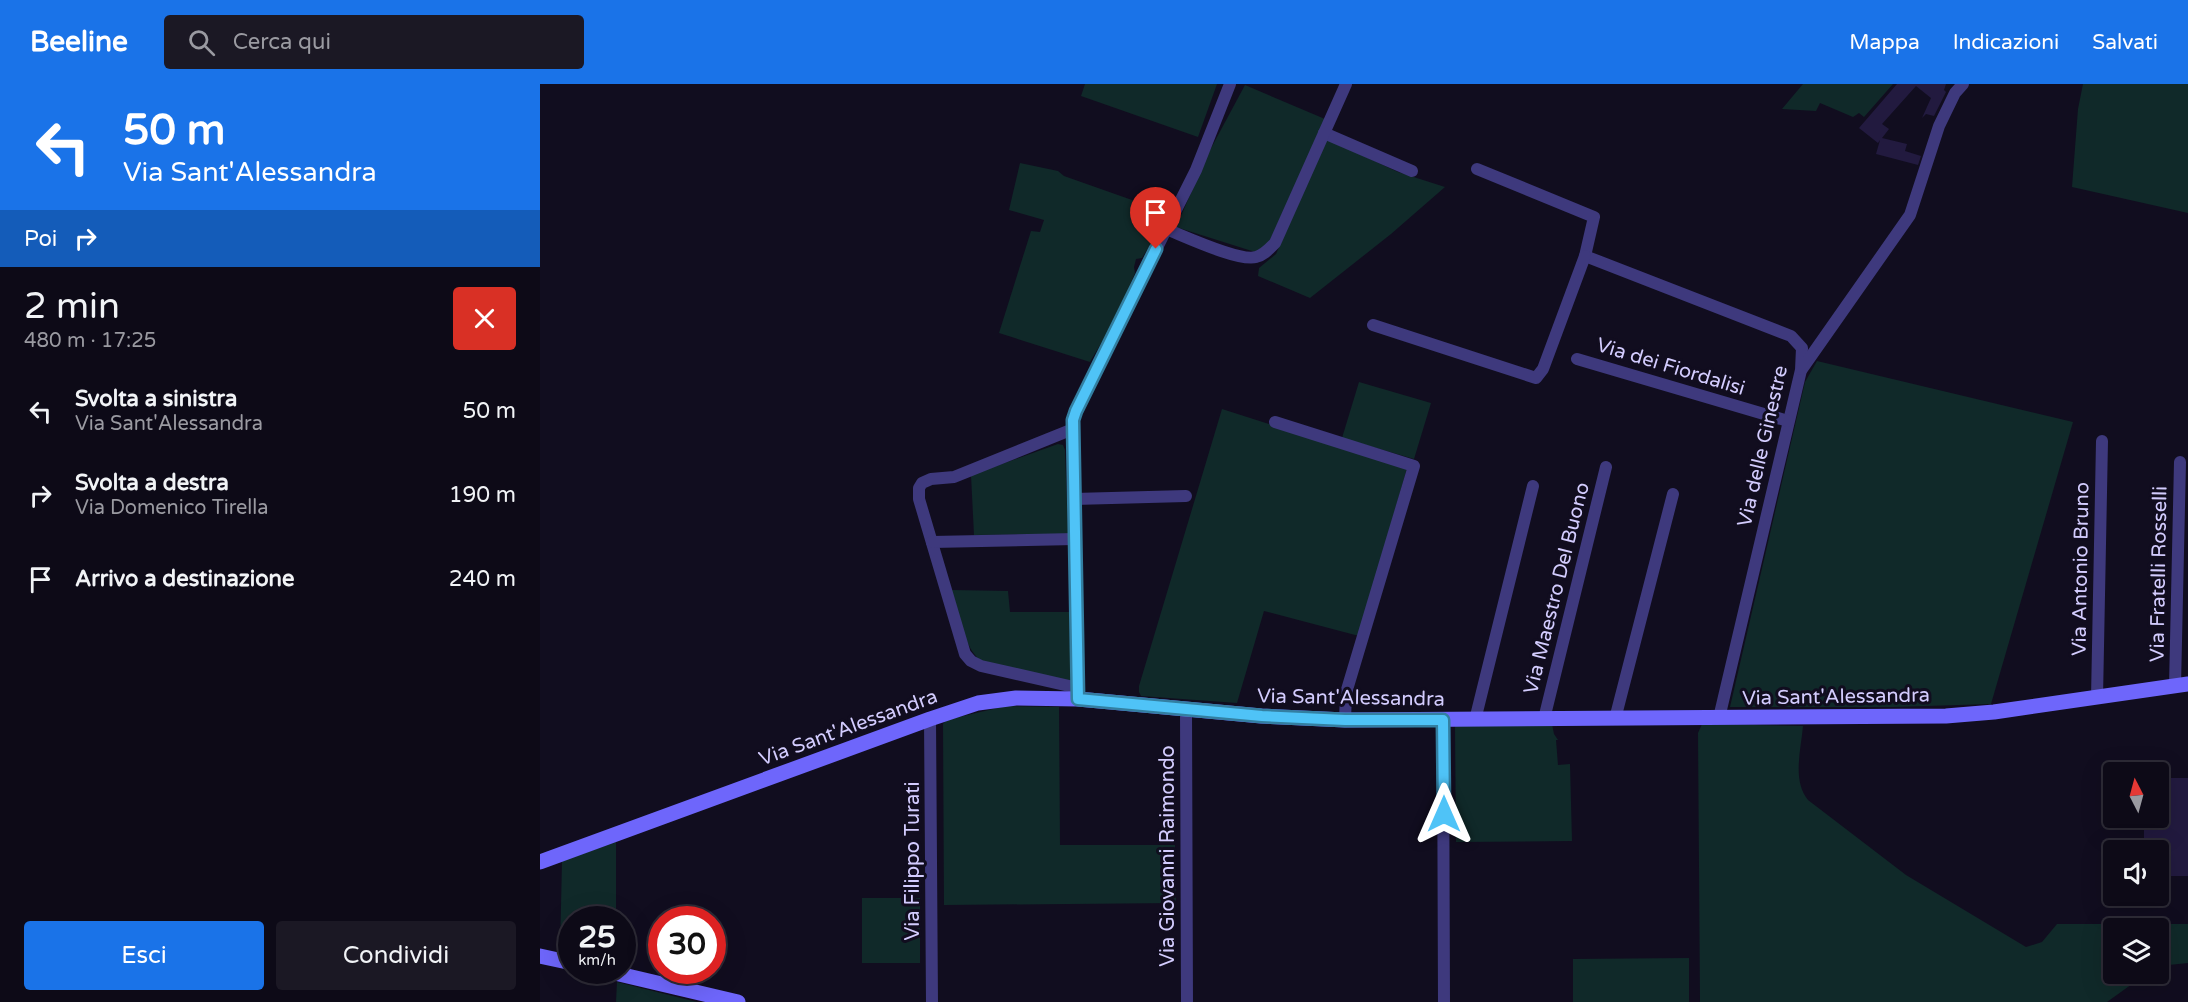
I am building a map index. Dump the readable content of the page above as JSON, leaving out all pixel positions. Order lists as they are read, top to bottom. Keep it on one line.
{"streets":{"street":["Via dei Fiordalisi","Via delle Ginestre","Via Antonio Bruno","Via Fratelli Rosselli","Via Maestro Del Buono","Via Sant'Alessandra","Via Giovanni Raimondo","Via Filippo Turati"]},"crossings":[["Via dei Fiordalisi","Via delle Ginestre"],["Via delle Ginestre","Via Sant'Alessandra"],["Via Antonio Bruno","Via Sant'Alessandra"],["Via Fratelli Rosselli","Via Sant'Alessandra"],["Via Maestro Del Buono","Via Sant'Alessandra"],["Via Sant'Alessandra","Via Giovanni Raimondo"],["Via Sant'Alessandra","Via Filippo Turati"]],"north":"top","page":{"header":"Beeline","search":"Cerca qui","nav":["Mappa","Indicazioni","Salvati"],"turn":["50 m","Via Sant'Alessandra"],"then":"Poi","heading":["2 min","480 m · 17:25"],"list":[{"name":"Svolta a sinistra","note":"Via Sant'Alessandra","value":"50 m"},{"name":"Svolta a destra","note":"Via Domenico Tirella","value":"190 m"},{"name":"Arrivo a destinazione","value":"240 m"}],"speed":"25 km/h","limit":"30","buttons":["Esci","Condividi"]}}
